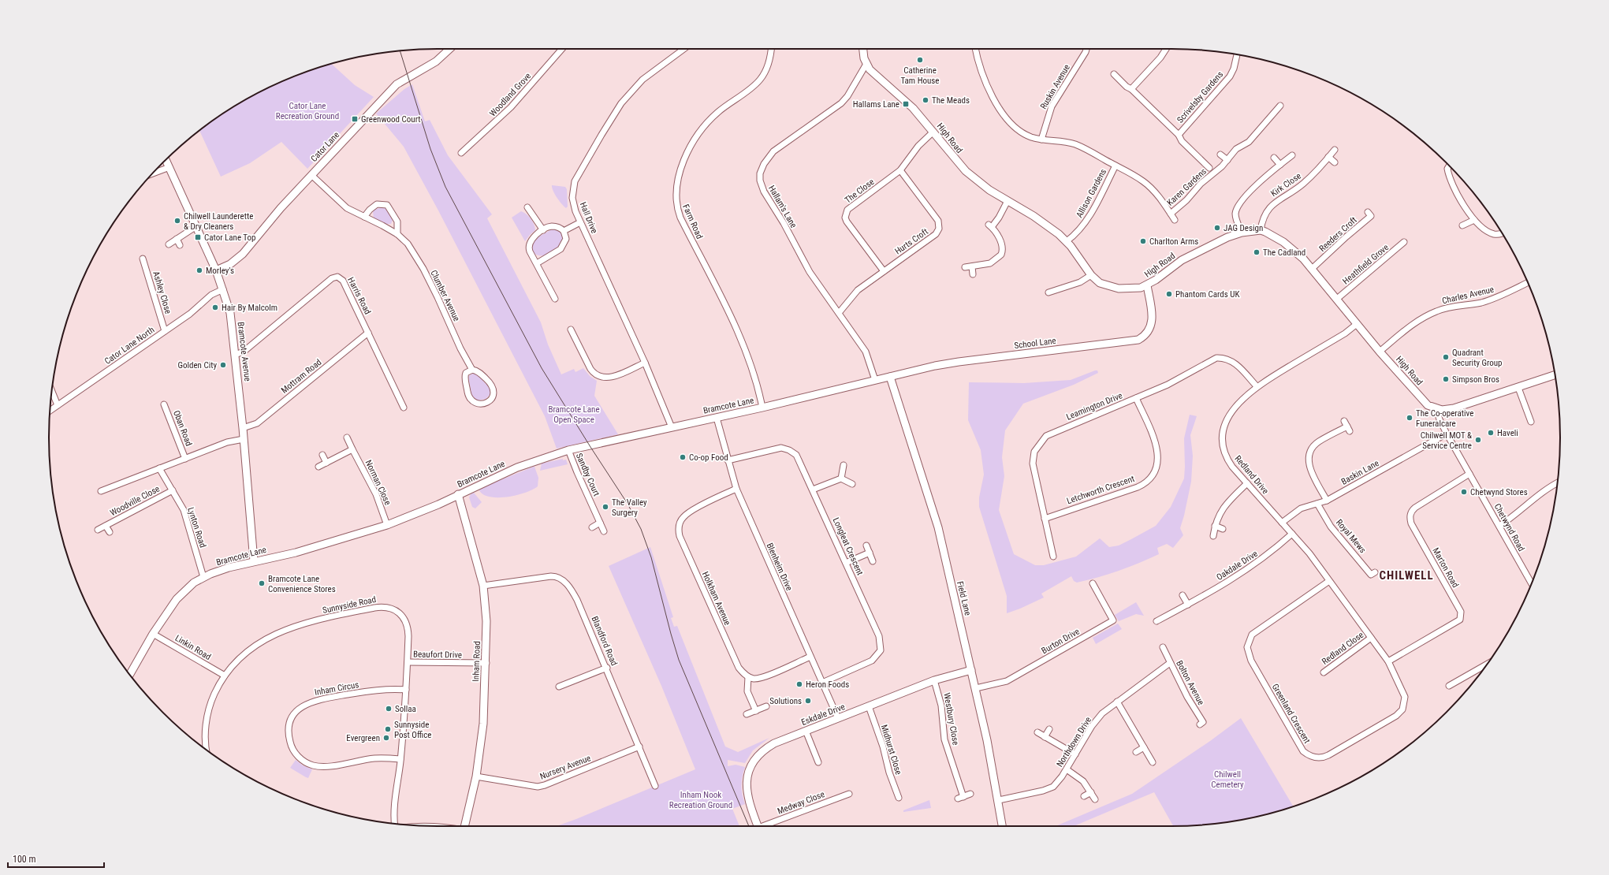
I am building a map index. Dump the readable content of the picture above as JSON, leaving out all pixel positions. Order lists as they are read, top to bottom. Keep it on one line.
{"streets":{"street":["Ruskin Avenue","Woodland Grove","Scrivelsby Gardens","High Road","Cator Lane","Kirk Close","Karen Gardens","The Close","Allison Gardens","Hallam's Lane","Hall Drive","Farm Road","Reeders Croft","Hurts Croft","Heathfield Grove","Ashley Close","Charles Avenue","Harris Road","Clumber Avenue","School Lane","Cator Lane North","Bramcote Avenue","Mottram Road","Bramcote Lane","Leamington Drive","Oban Road","Baskin Lane","Sandby Court","Redland Drive","Norman Close","Letchworth Crescent","Woodville Close","Lynton Road","Chetwynd Road","Royal Mews","Longleat Crescent","Oakdale Drive","Blenheim Drive","Marton Road","Holkham Avenue","Field Lane","Sunnyside Road","Blandford Road","Burton Drive","Linkin Road","Redland Close","Beaufort Drive","Inham Road","Bolton Avenue","Inham Circus","Greenland Crescent","Eskdale Drive","Westbury Close","Northdown Drive","Midhurst Close","Nursery Avenue","Medway Close"]},"crossings":[["Ruskin Avenue","Allison Gardens"],["High Road","Kirk Close"],["High Road","The Close"],["High Road","Allison Gardens"],["High Road","Hallam's Lane"],["High Road","Reeders Croft"],["High Road","Heathfield Grove"],["High Road","Charles Avenue"],["High Road","School Lane"],["High Road","Redland Drive"],["High Road","Chetwynd Road"],["Cator Lane","Clumber Avenue"],["Cator Lane","Bramcote Avenue"],["Karen Gardens","Allison Gardens"],["The Close","Hurts Croft"],["Hallam's Lane","Hurts Croft"],["Hallam's Lane","School Lane"],["Hallam's Lane","Bramcote Lane"],["Hall Drive","Bramcote Lane"],["Farm Road","Bramcote Lane"],["Ashley Close","Cator Lane North"],["Harris Road","Bramcote Avenue"],["Harris Road","Mottram Road"],["School Lane","Bramcote Lane"],["School Lane","Field Lane"],["Cator Lane North","Bramcote Avenue"],["Bramcote Avenue","Mottram Road"],["Bramcote Avenue","Bramcote Lane"],["Bramcote Lane","Sandby Court"],["Bramcote Lane","Norman Close"],["Bramcote Lane","Lynton Road"],["Bramcote Lane","Blenheim Drive"],["Bramcote Lane","Linkin Road"],["Bramcote Lane","Inham Road"],["Leamington Drive","Redland Drive"],["Leamington Drive","Letchworth Crescent"],["Baskin Lane","Redland Drive"],["Baskin Lane","Chetwynd Road"],["Baskin Lane","Royal Mews"],["Redland Drive","Oakdale Drive"],["Redland Drive","Marton Road"],["Redland Drive","Redland Close"],["Redland Drive","Greenland Crescent"],["Woodville Close","Lynton Road"],["Chetwynd Road","Marton Road"],["Longleat Crescent","Blenheim Drive"],["Blenheim Drive","Holkham Avenue"],["Blenheim Drive","Eskdale Drive"],["Marton Road","Greenland Crescent"],["Field Lane","Burton Drive"],["Field Lane","Eskdale Drive"],["Field Lane","Northdown Drive"],["Sunnyside Road","Linkin Road"],["Sunnyside Road","Beaufort Drive"],["Sunnyside Road","Inham Circus"],["Blandford Road","Inham Road"],["Blandford Road","Nursery Avenue"],["Beaufort Drive","Inham Road"],["Inham Road","Nursery Avenue"],["Bolton Avenue","Northdown Drive"],["Eskdale Drive","Westbury Close"],["Eskdale Drive","Midhurst Close"]],"districts":["CHILWELL"],"parks":["Cator Lane Recreation Ground","Bramcote Lane Open Space","Chilwell Cemetery","Inham Nook Recreation Ground"],"places":{"other":["Catherine Tam House","The Meads","Chilwell Launderette & Dry Cleaners","JAG Design","Charlton Arms","The Cadland","Morley's","Phantom Cards UK","Hair By Malcolm","Quadrant Security Group","Golden City","Simpson Bros","The Co-operative Funeralcare","Haveli","Chilwell MOT & Service Centre","Co-op Food","Chetwynd Stores","The Valley Surgery","Bramcote Lane Convenience Stores","Heron Foods","Solutions","Sollaa","Sunnyside Post Office","Evergreen"],"transit":["Hallams Lane","Greenwood Court","Cator Lane Top"]},"scale_bar":"100 m"}
